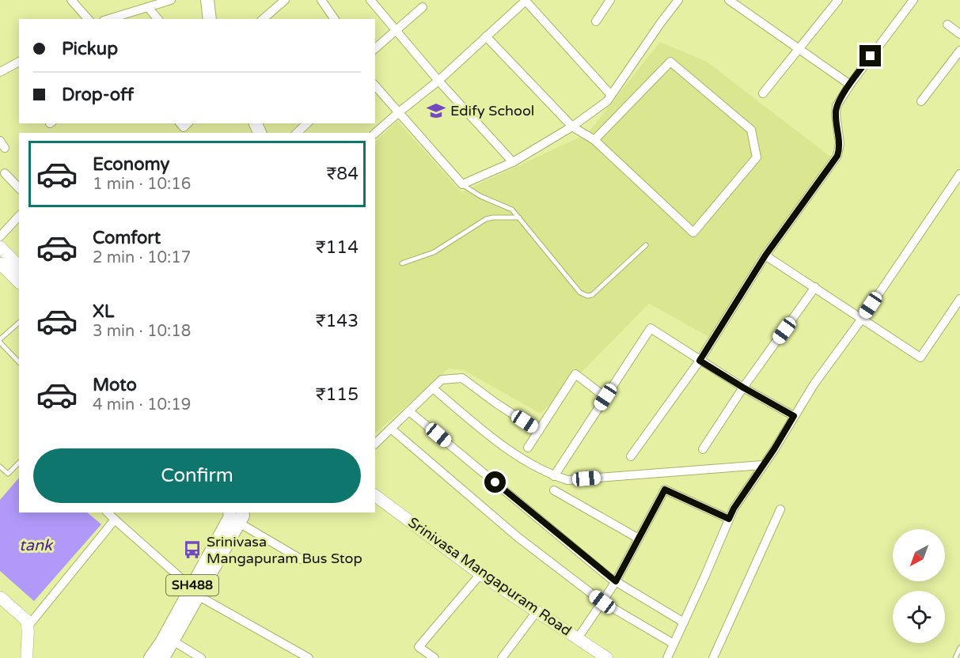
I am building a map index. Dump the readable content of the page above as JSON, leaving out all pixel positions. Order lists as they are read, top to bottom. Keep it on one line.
{"streets":{"main road":["SH488"],"street":["Srinivasa Mangapuram Road"]},"water":["tank"],"places":{"school or university":["Edify School"],"bus stop":["Srinivasa Mangapuram Bus Stop"]},"north":"bottom left","page":{"banner":["Pickup","Drop-off"],"list":[{"name":"Economy","note":"1 min · 10:16","value":"₹84"},{"name":"Comfort","note":"2 min · 10:17","value":"₹114"},{"name":"XL","note":"3 min · 10:18","value":"₹143"},{"name":"Moto","note":"4 min · 10:19","value":"₹115"}],"buttons":"Confirm"}}
